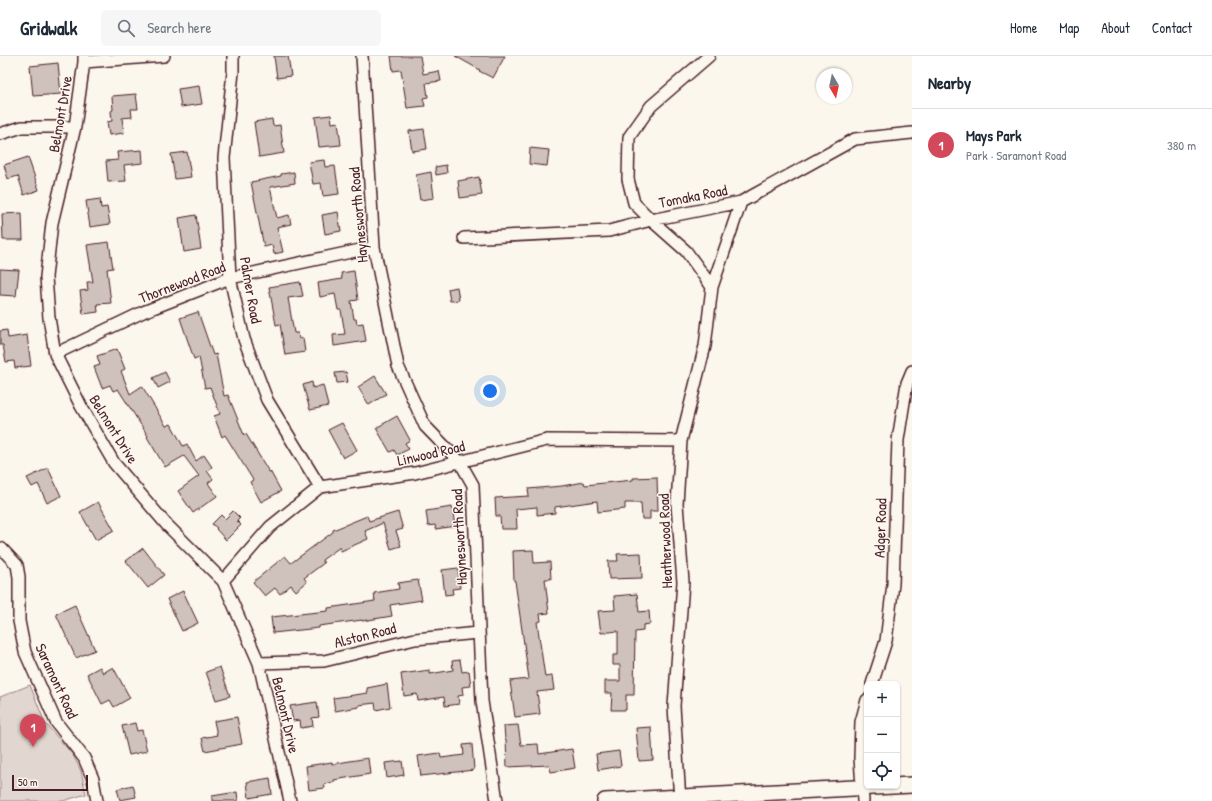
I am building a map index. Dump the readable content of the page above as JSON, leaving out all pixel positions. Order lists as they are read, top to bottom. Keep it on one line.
{"streets":{"street":["Belmont Drive","Tomaka Road","Haynesworth Road","Thornewood Road","Palmer Road","Linwood Road","Adger Road","Heatherwood Road","Alston Road","Saramont Road"]},"crossings":[["Belmont Drive","Thornewood Road"],["Belmont Drive","Alston Road"],["Tomaka Road","Heatherwood Road"],["Haynesworth Road","Thornewood Road"],["Haynesworth Road","Linwood Road"],["Haynesworth Road","Alston Road"],["Thornewood Road","Palmer Road"],["Palmer Road","Linwood Road"],["Linwood Road","Heatherwood Road"]],"scale_bar":"50 m","north":"bottom","page":{"header":"Gridwalk","search":"Search here","nav":["Home","Map","About","Contact"],"heading":"Nearby","list":[{"mark":"1","name":"Mays Park","note":"Park · Saramont Road","value":"380 m"}],"map_buttons":["+","−"],"pins":"1","scale":"50 m"}}
